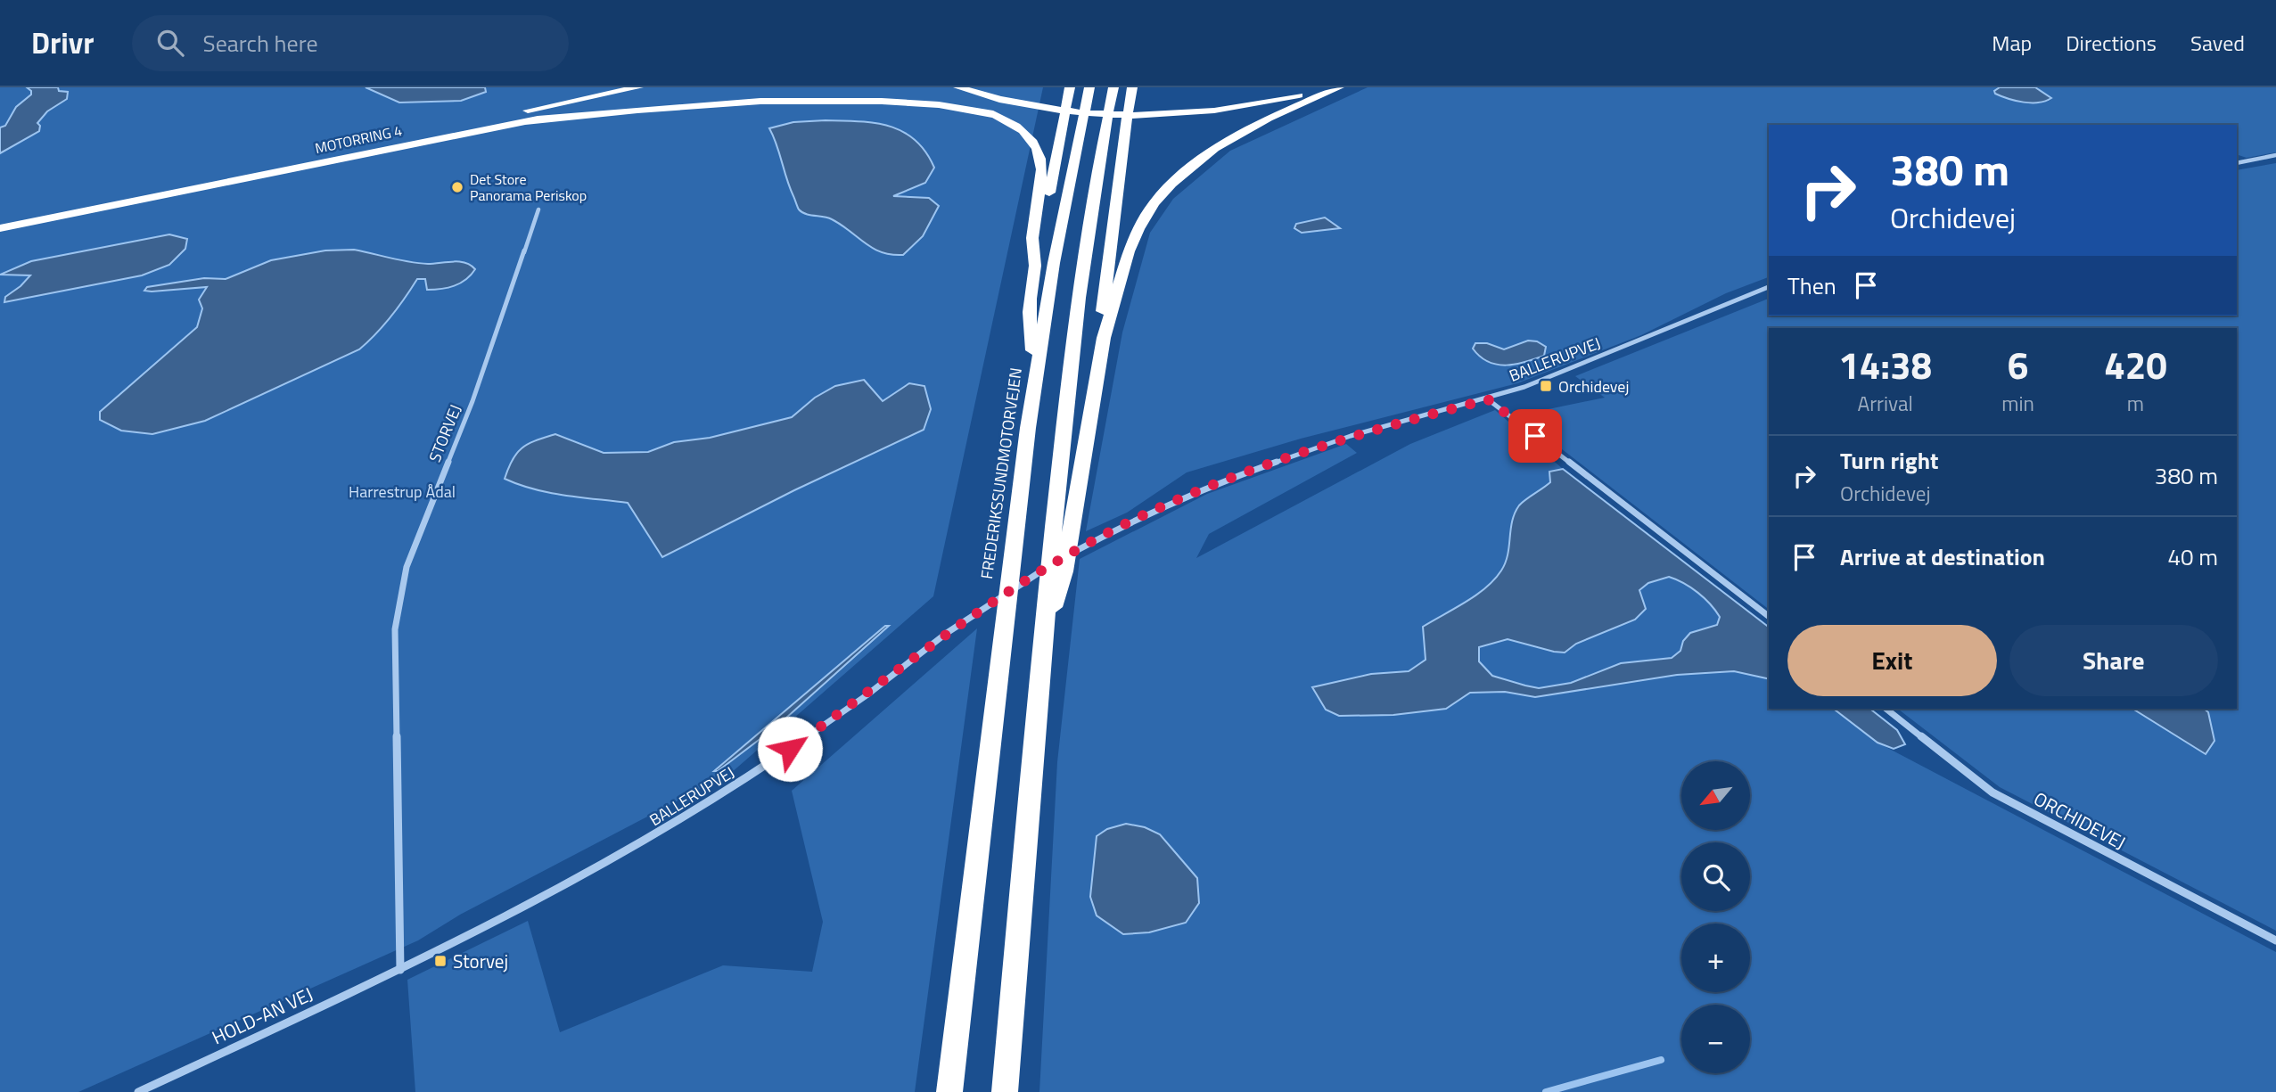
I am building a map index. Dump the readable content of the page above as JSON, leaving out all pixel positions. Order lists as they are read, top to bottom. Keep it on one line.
{"streets":{"highway":["MOTORRING 4","FREDERIKSSUNDMOTORVEJEN"],"street":["BALLERUPVEJ","STORVEJ","ORCHIDEVEJ","HOLD-AN VEJ"]},"crossings":[["BALLERUPVEJ","STORVEJ"],["BALLERUPVEJ","HOLD-AN VEJ"],["STORVEJ","HOLD-AN VEJ"]],"parks":["Harrestrup Ådal"],"places":{"other":["Det Store Panorama Periskop"],"transit":["Orchidevej","Storvej"]},"north":"bottom left","page":{"header":"Drivr","search":"Search here","nav":["Map","Directions","Saved"],"turn":["380 m","Orchidevej"],"then":"Then","eta":["14:38","Arrival","6","min","420","m"],"list":[{"name":"Turn right","note":"Orchidevej","value":"380 m"},{"name":"Arrive at destination","value":"40 m"}],"buttons":["Exit","Share"],"map_buttons":["+","−"]}}
